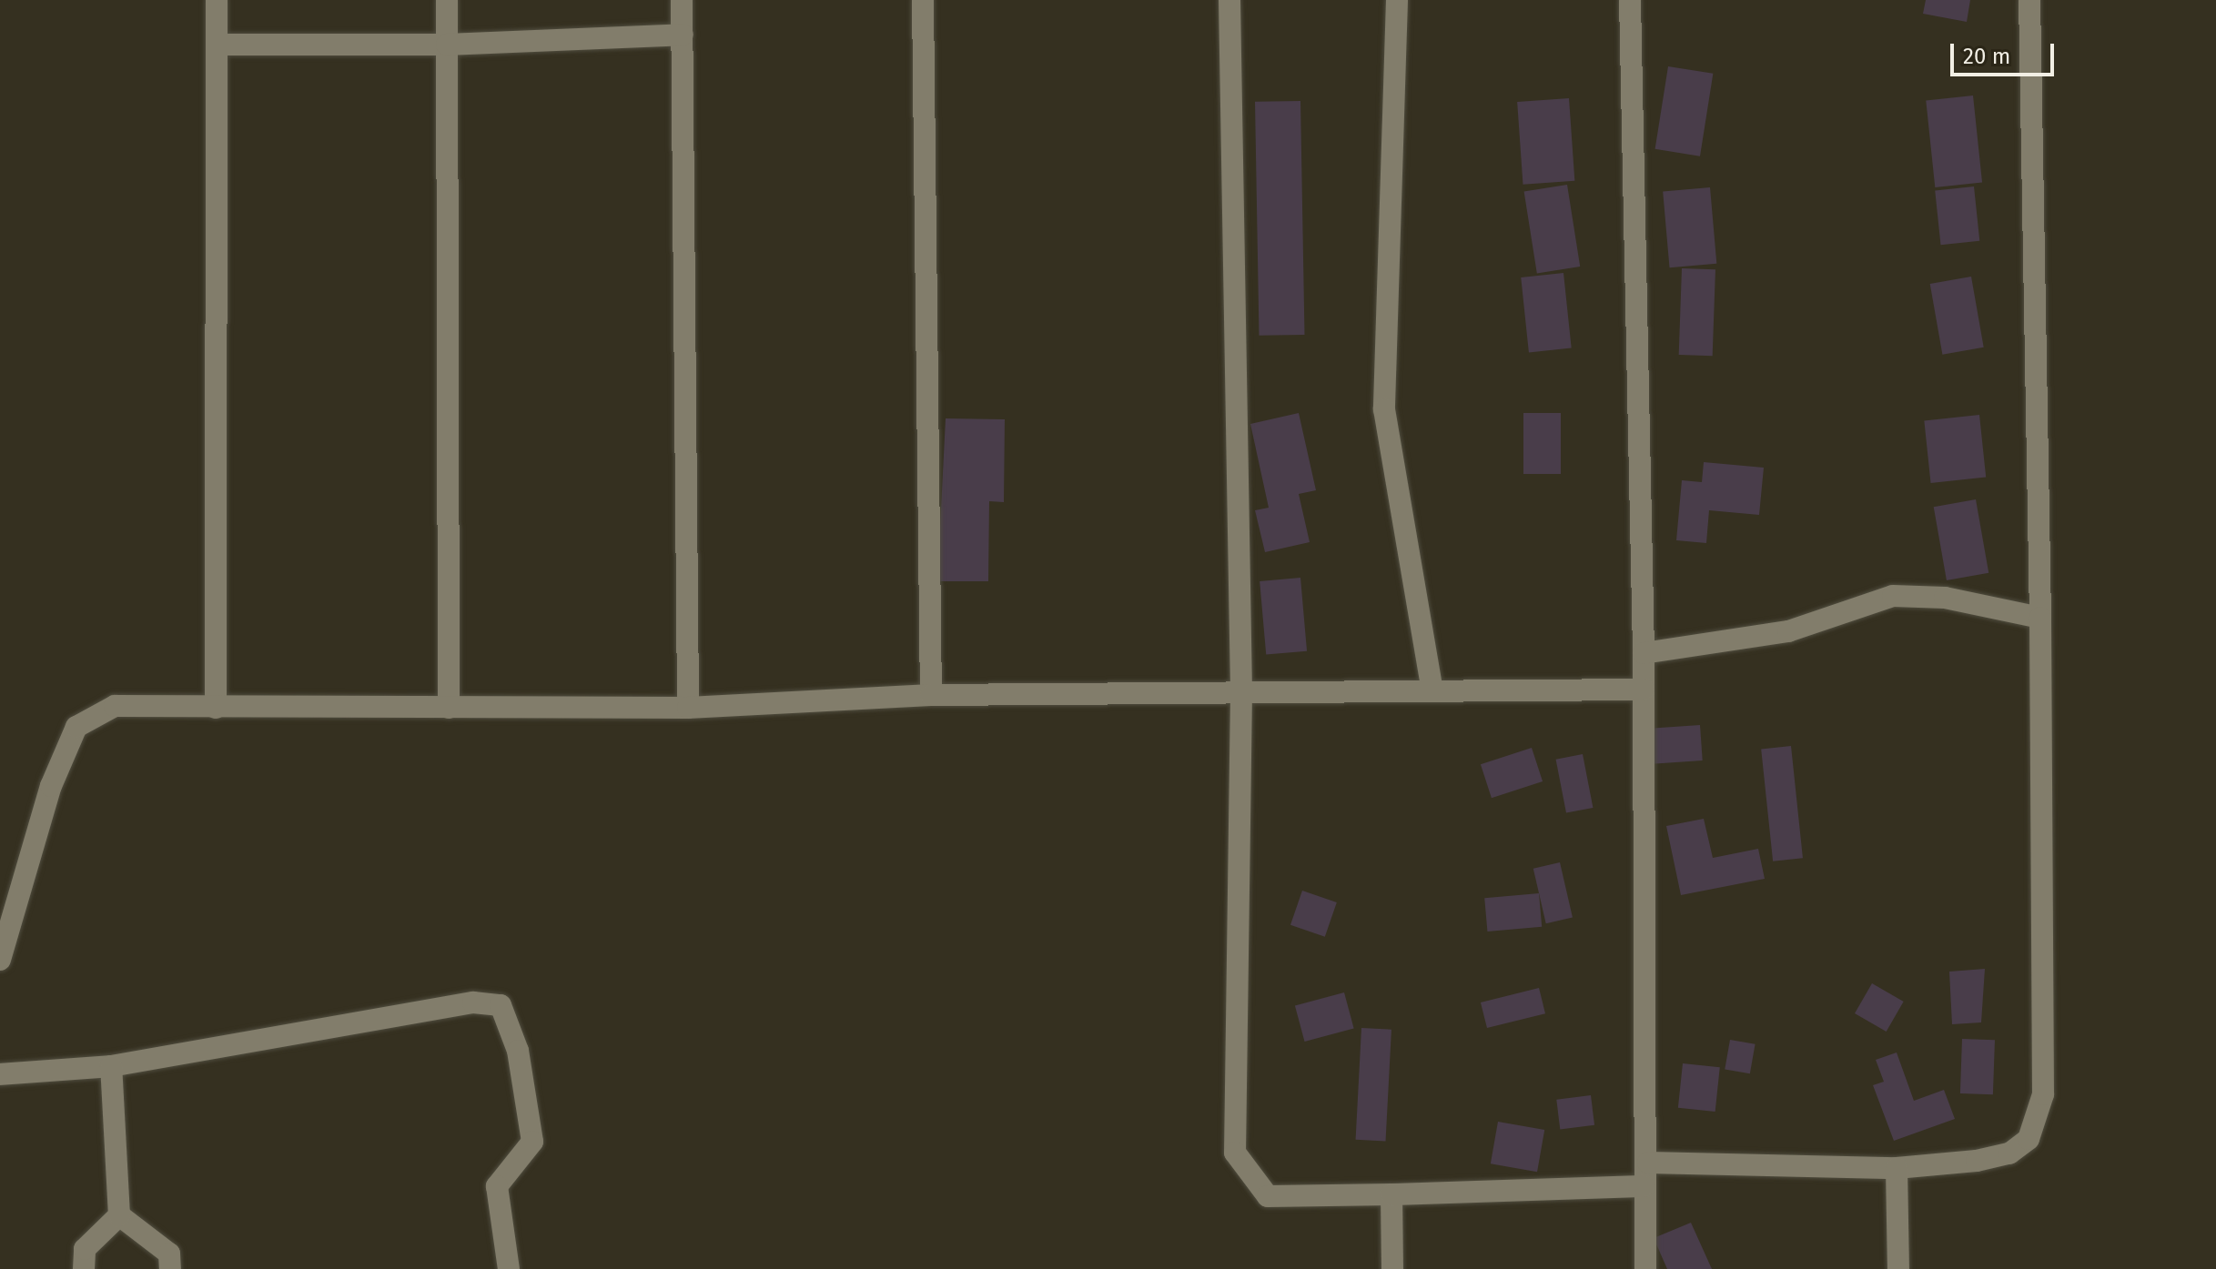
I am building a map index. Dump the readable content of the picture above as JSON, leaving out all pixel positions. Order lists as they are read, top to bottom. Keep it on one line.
{"scale_bar":"20 m"}
